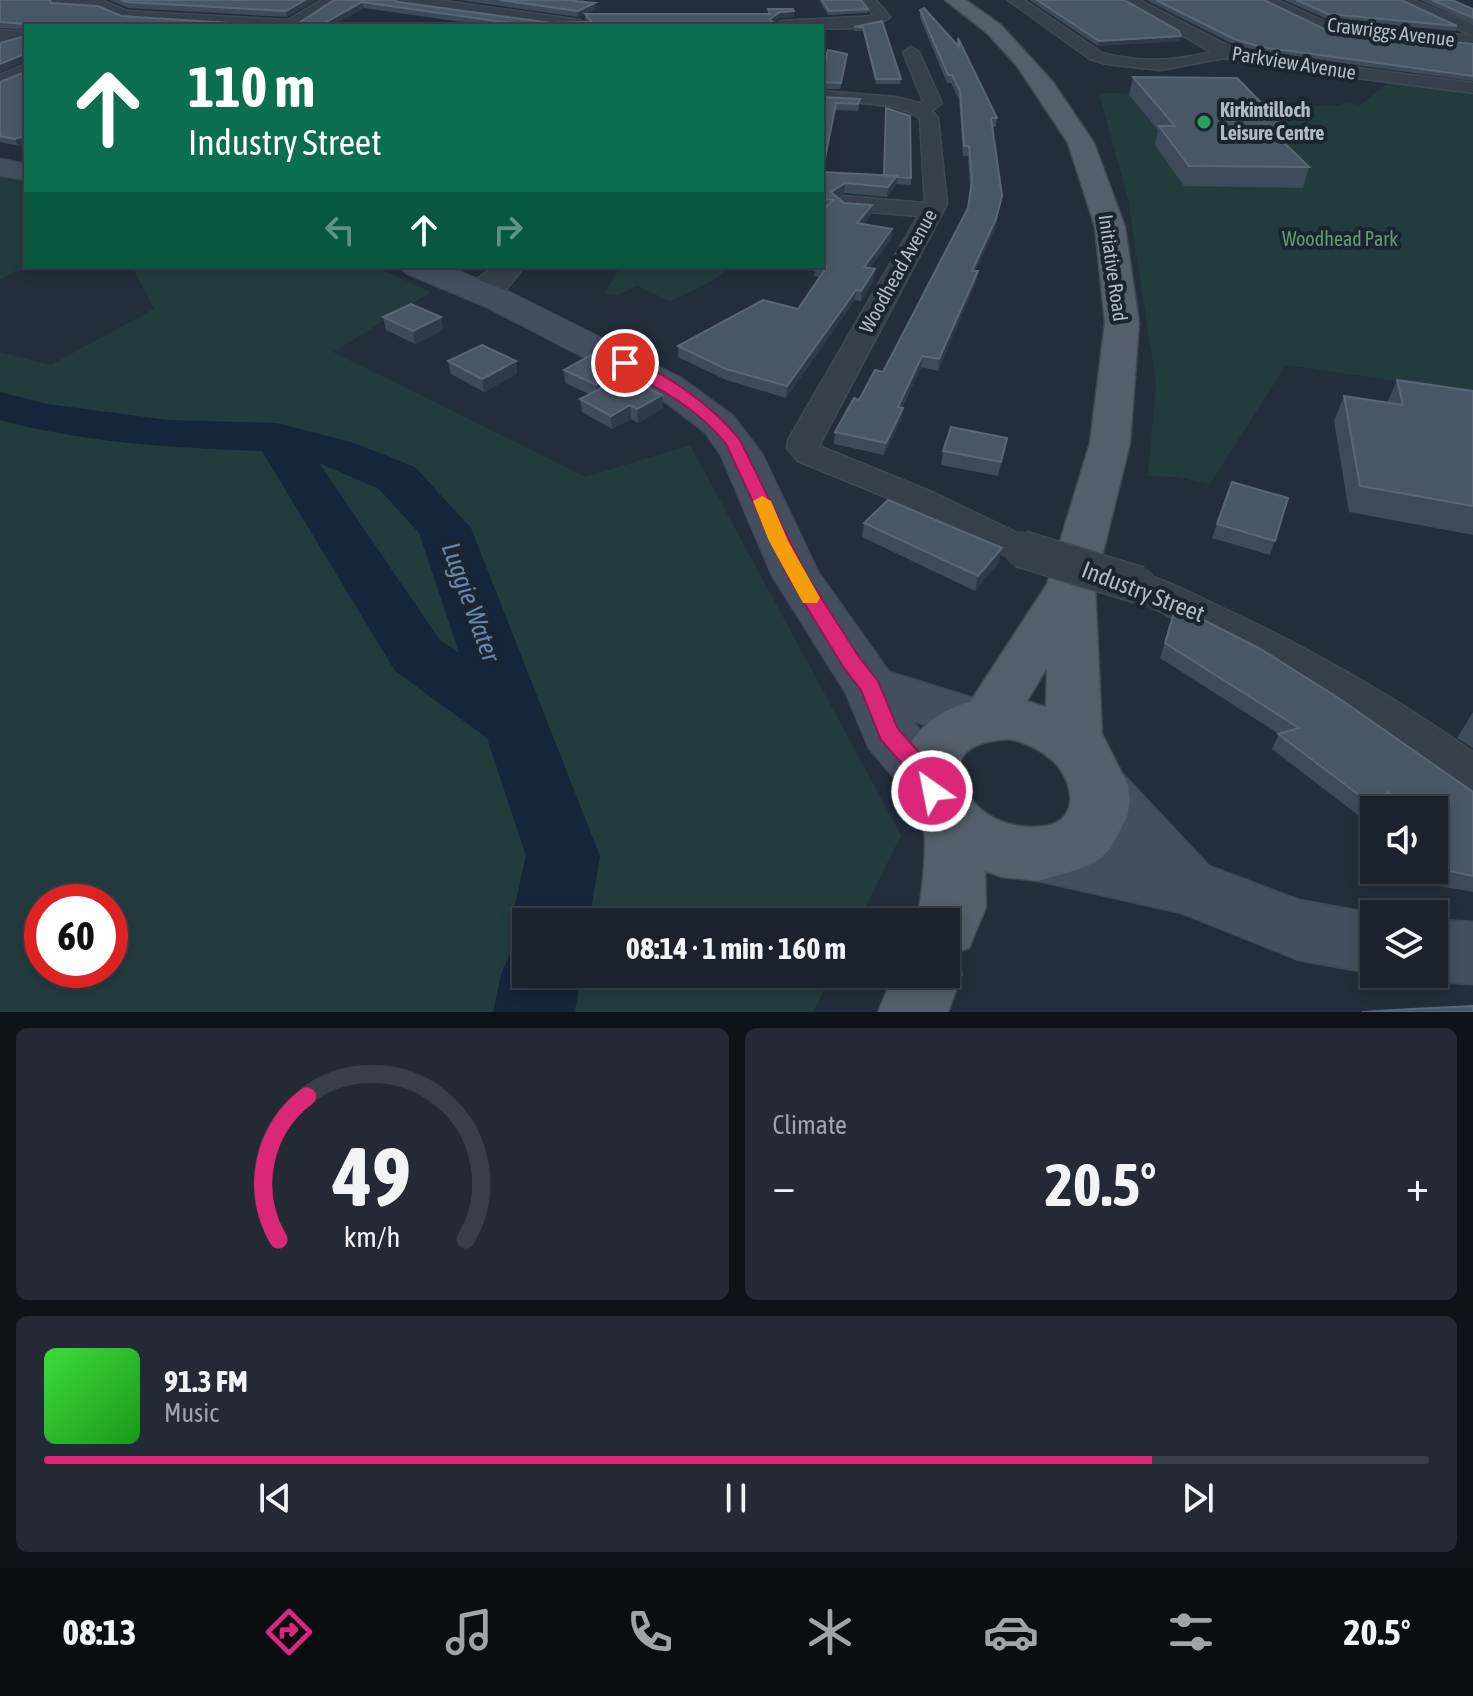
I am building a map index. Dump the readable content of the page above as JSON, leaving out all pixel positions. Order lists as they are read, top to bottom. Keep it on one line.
{"streets":{"main road":["Initiative Road"],"street":["Crawriggs Avenue","Parkview Avenue","Woodhead Avenue","Industry Street"]},"crossings":[["Woodhead Avenue","Industry Street"]],"water":["Luggie Water"],"parks":["Woodhead Park"],"places":["Kirkintilloch Leisure Centre"],"page":{"turn":["110 m","Industry Street"],"limit":"60","trip":"08:14 · 1 min · 160 m","tile":"Climate","heat":["−","20.5°","+"],"song":["91.3 FM","Music"],"tabs":["08:13","20.5°"],"gauge":["49","km/h"]}}
